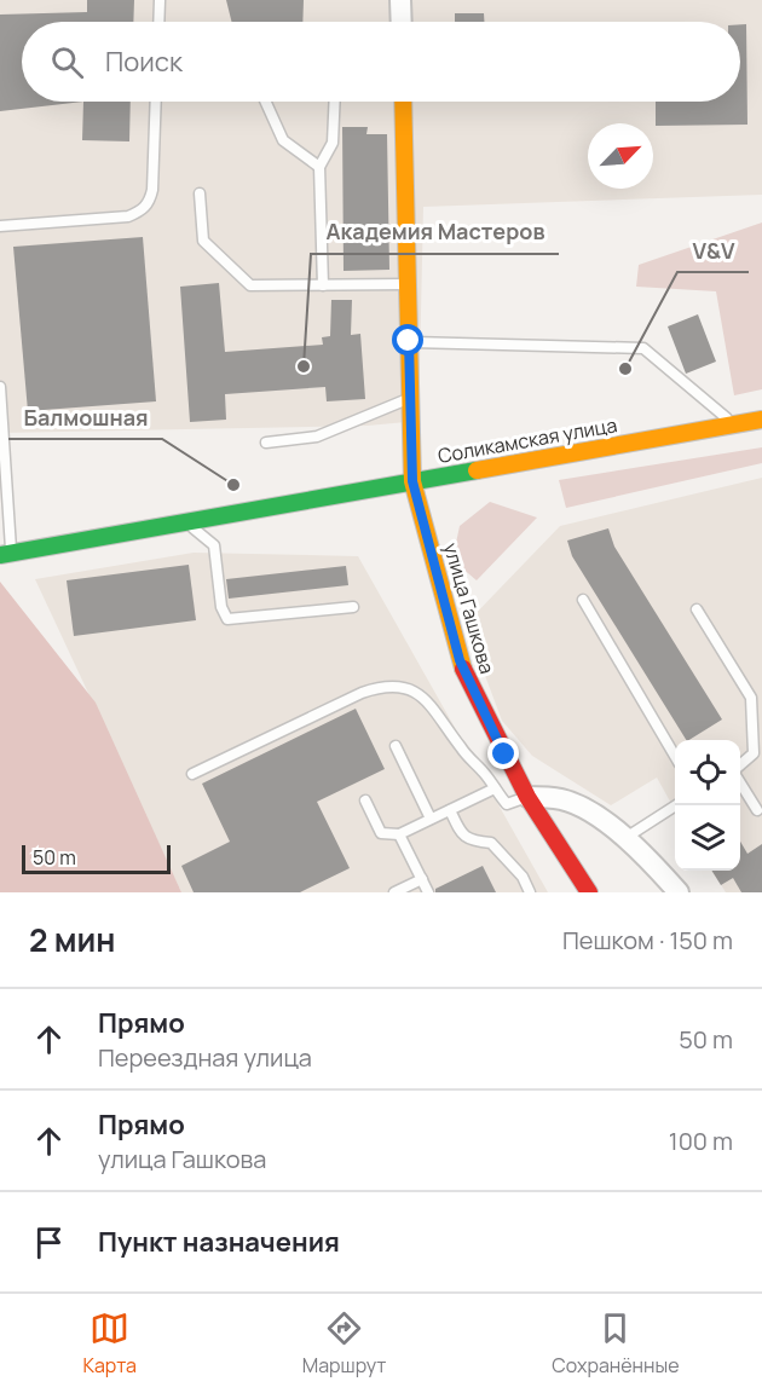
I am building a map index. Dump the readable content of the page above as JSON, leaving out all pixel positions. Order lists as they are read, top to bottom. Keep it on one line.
{"streets":{"street":["Соликамская улица","улица Гашкова"]},"crossings":[["Соликамская улица","улица Гашкова"]],"places":["Академия Мастеров","V&V","Балмошная"],"scale_bar":"50 m","north":"top right","page":{"search":"Поиск","scale":"50 m","heading":["2 мин","Пешком · 150 m"],"list":[["Прямо","Переездная улица","50 m"],["Прямо","улица Гашкова","100 m"],"Пункт назначения"],"nav":["Карта","Маршрут","Сохранённые"]}}
